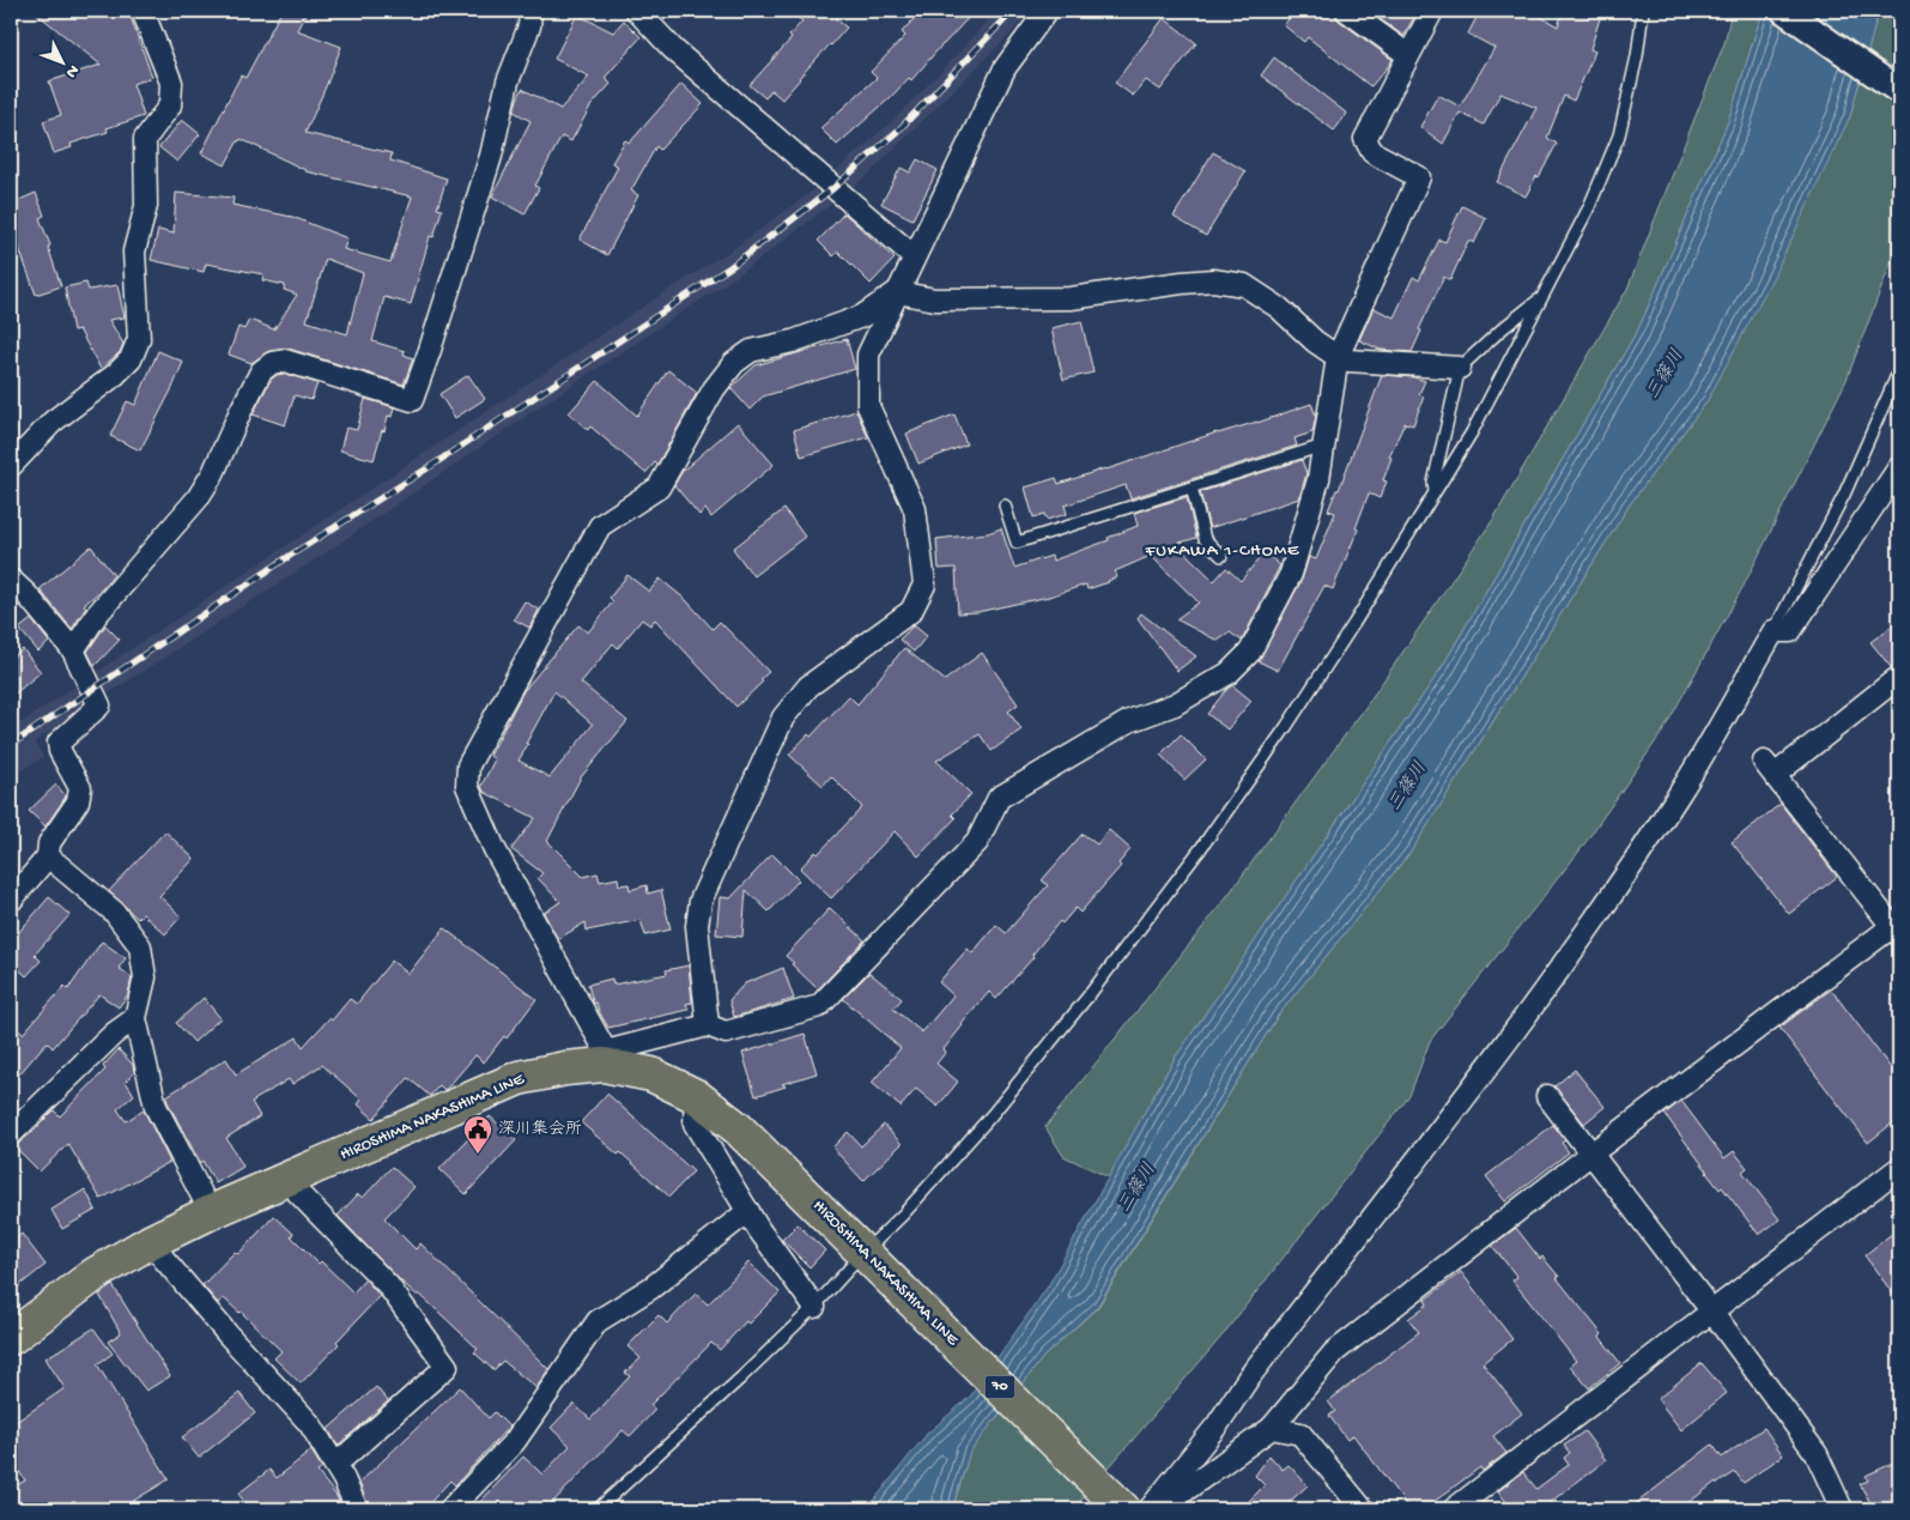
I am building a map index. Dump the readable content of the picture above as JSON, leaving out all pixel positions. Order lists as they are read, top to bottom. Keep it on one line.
{"streets":{"main road":["HIROSHIMA NAKASHIMA LINE","70"]},"districts":["FUKAWA 1-CHOME"],"water":["三篠川"],"places":{"public building":["深川集会所"]},"north":"bottom right"}
